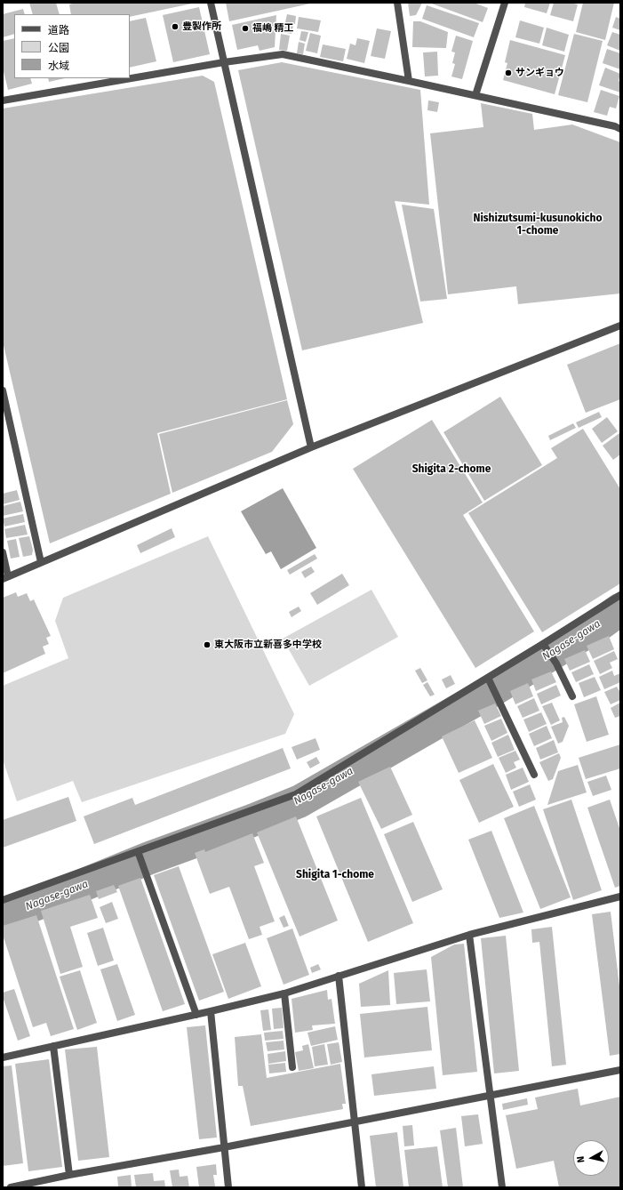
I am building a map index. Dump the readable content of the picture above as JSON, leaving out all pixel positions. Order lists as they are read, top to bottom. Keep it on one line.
{"districts":["Nishizutsumi-kusunokicho 1-chome","Shigita 2-chome","Shigita 1-chome"],"water":["Nagase-gawa"],"places":["豊製作所","福嶋 精工","サンギョウ","東大阪市立新喜多中学校"],"legend":["道路","公園","水域"],"north":"left"}
